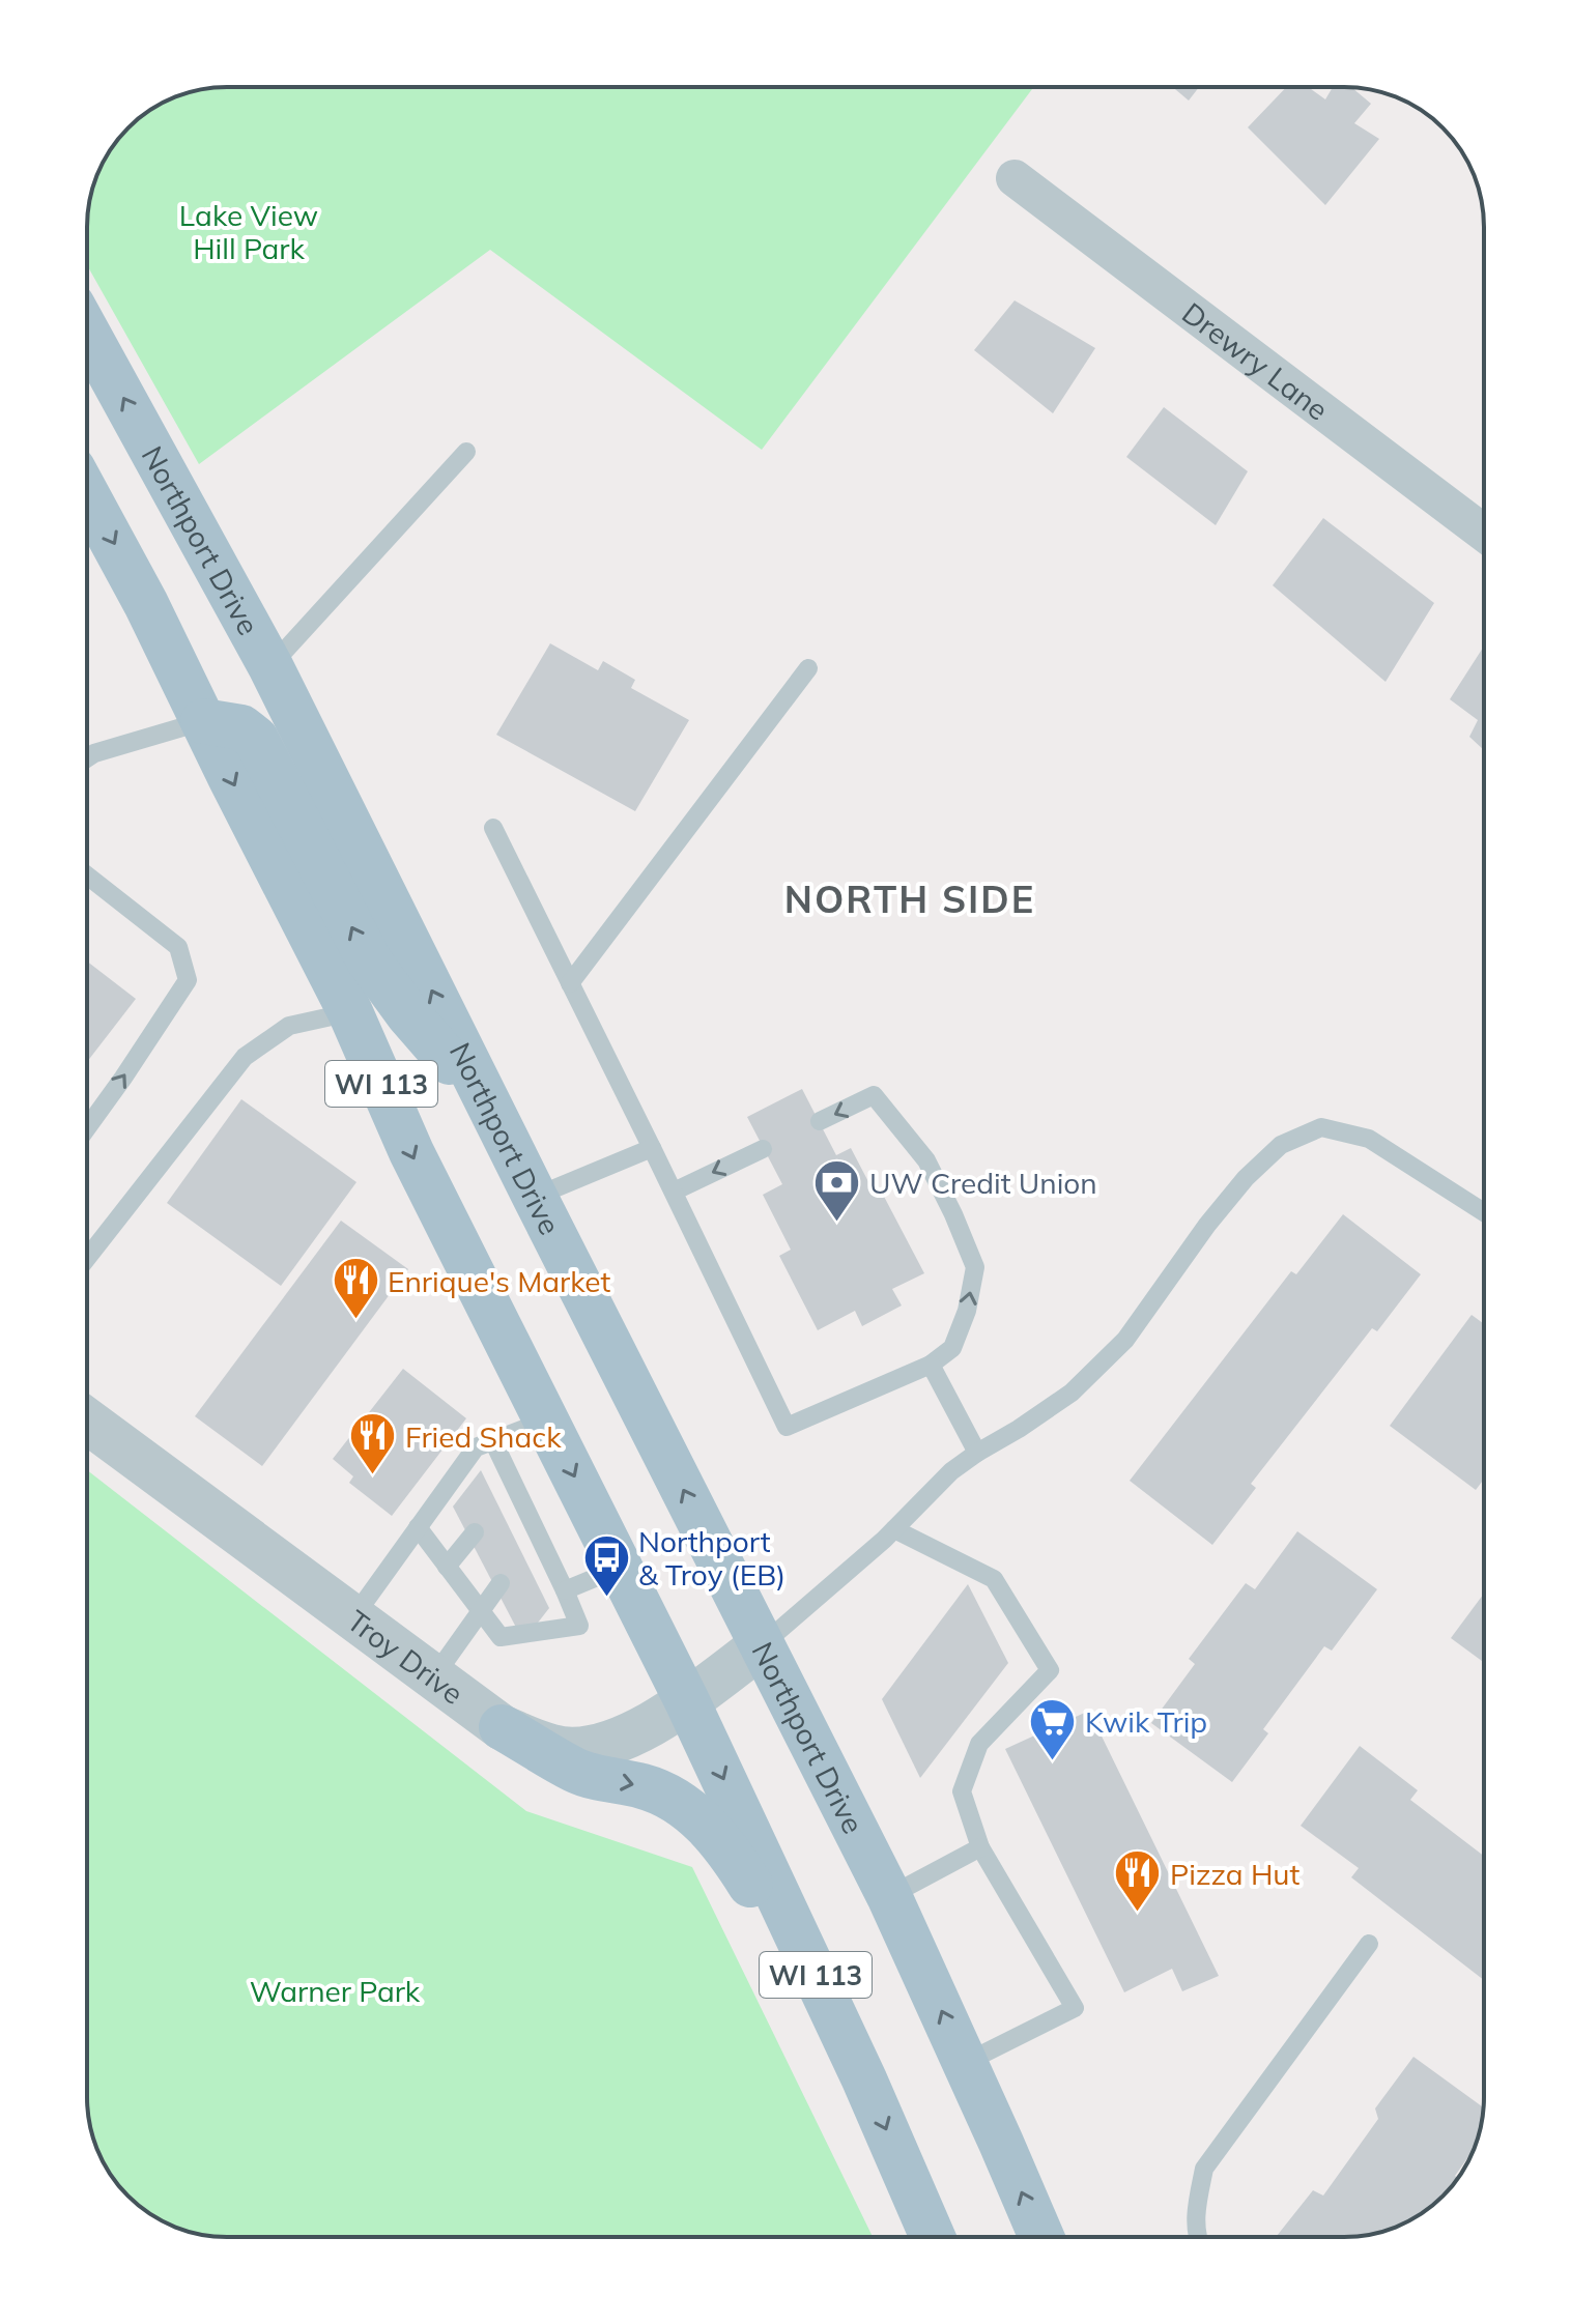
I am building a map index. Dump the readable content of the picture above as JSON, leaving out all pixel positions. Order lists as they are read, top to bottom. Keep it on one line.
{"streets":{"main road":["Northport Drive","WI 113"],"street":["Drewry Lane","Troy Drive"]},"crossings":[["Northport Drive","Troy Drive"],["WI 113","Troy Drive"]],"districts":["NORTH SIDE"],"parks":["Lake View Hill Park","Warner Park"],"places":{"bank":["UW Credit Union"],"restaurant":["Enrique's Market","Fried Shack","Pizza Hut"],"bus stop":["Northport & Troy (EB)"],"supermarket":["Kwik Trip"]}}
